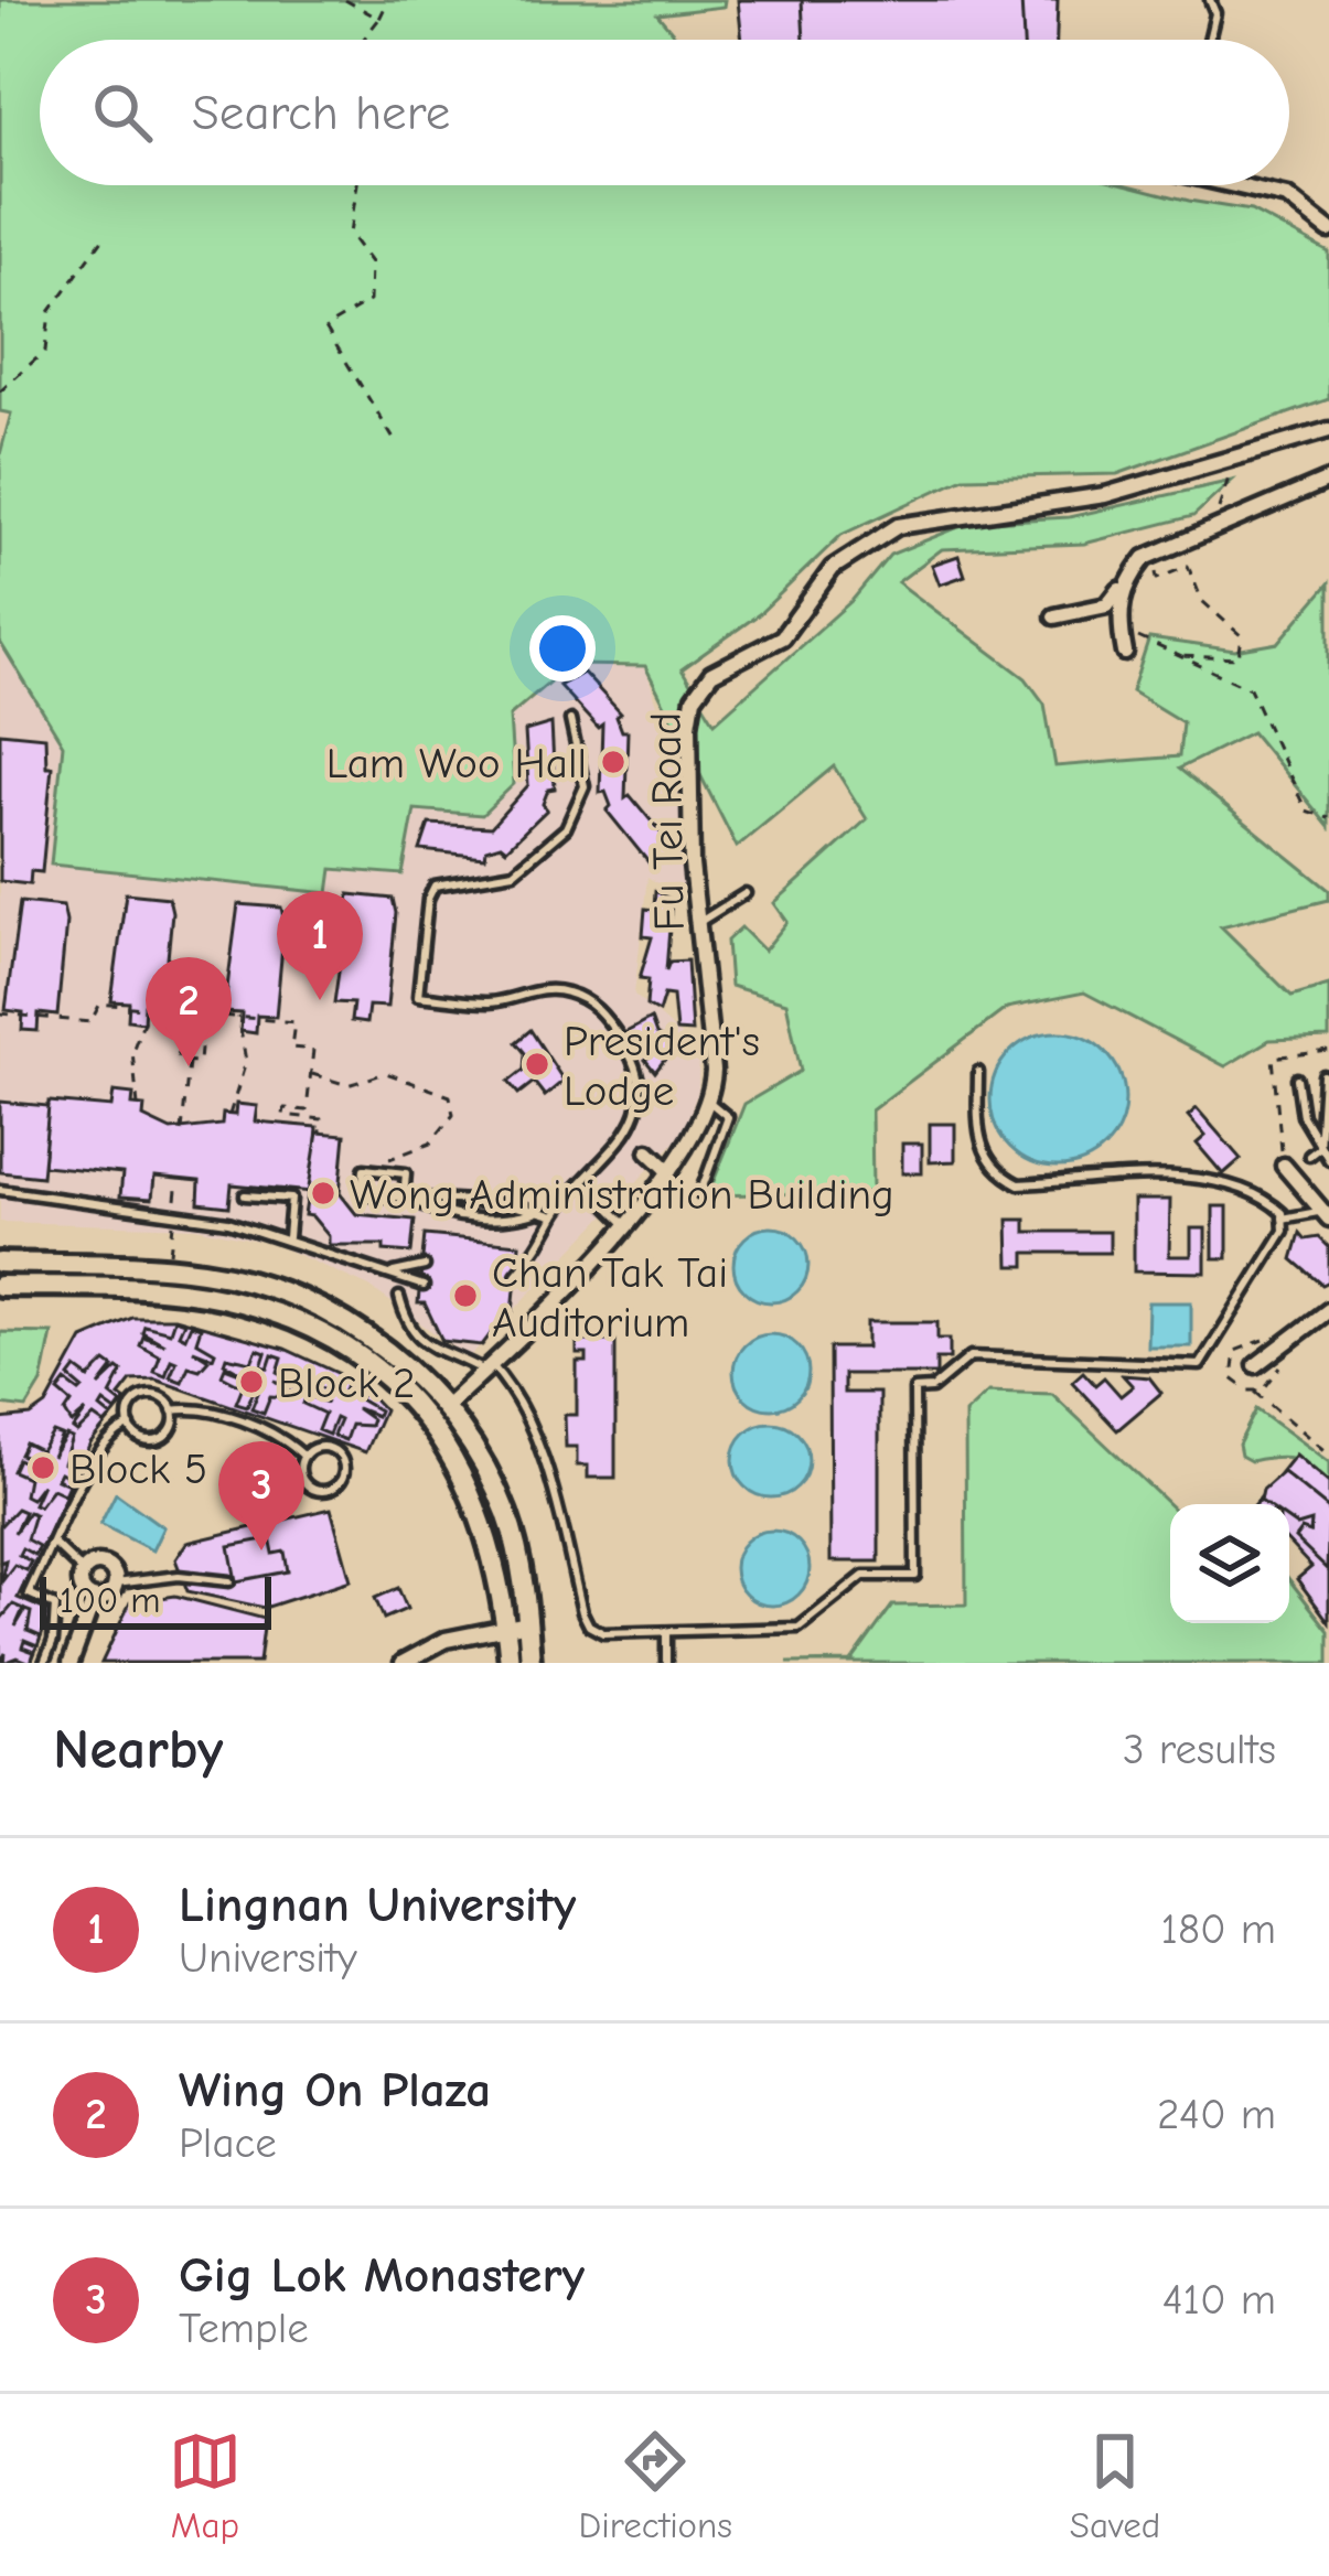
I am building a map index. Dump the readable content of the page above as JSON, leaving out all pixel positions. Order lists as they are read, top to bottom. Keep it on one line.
{"streets":{"street":["Fu Tei Road"]},"places":["Lam Woo Hall","President's Lodge","Wong Administration Building","Chan Tak Tai Auditorium","Block 2","Block 5"],"scale_bar":"100 m","page":{"search":"Search here","pins":["1","2","3"],"scale":"100 m","heading":["Nearby","3 results"],"list":[{"mark":"1","name":"Lingnan University","note":"University","value":"180 m"},{"mark":"2","name":"Wing On Plaza","note":"Place","value":"240 m"},{"mark":"3","name":"Gig Lok Monastery","note":"Temple","value":"410 m"}],"nav":["Map","Directions","Saved"]}}
